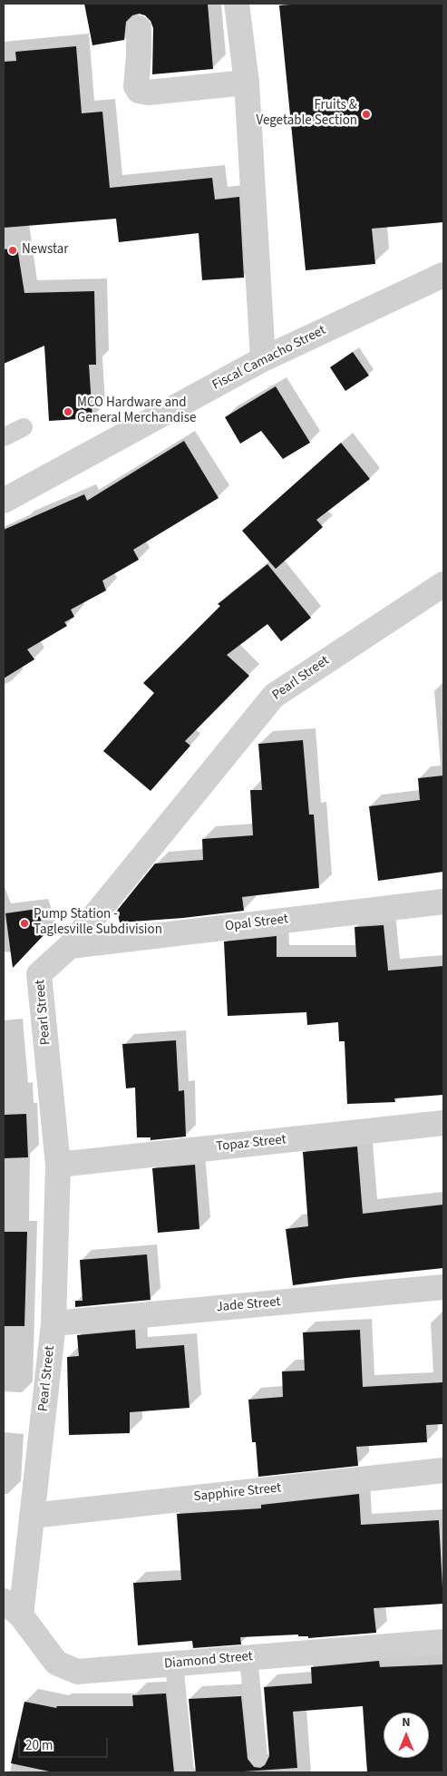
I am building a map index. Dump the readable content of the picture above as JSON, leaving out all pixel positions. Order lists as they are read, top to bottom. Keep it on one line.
{"streets":{"street":["Fiscal Camacho Street","Pearl Street","Opal Street","Topaz Street","Jade Street","Sapphire Street","Diamond Street"]},"crossings":[["Pearl Street","Opal Street"],["Pearl Street","Topaz Street"],["Pearl Street","Jade Street"],["Pearl Street","Sapphire Street"],["Pearl Street","Diamond Street"]],"places":["Fruits & Vegetable Section","Newstar","MCO Hardware and General Merchandise","Pump Station - Taglesville Subdivision"],"scale_bar":"20 m","north":"top"}
